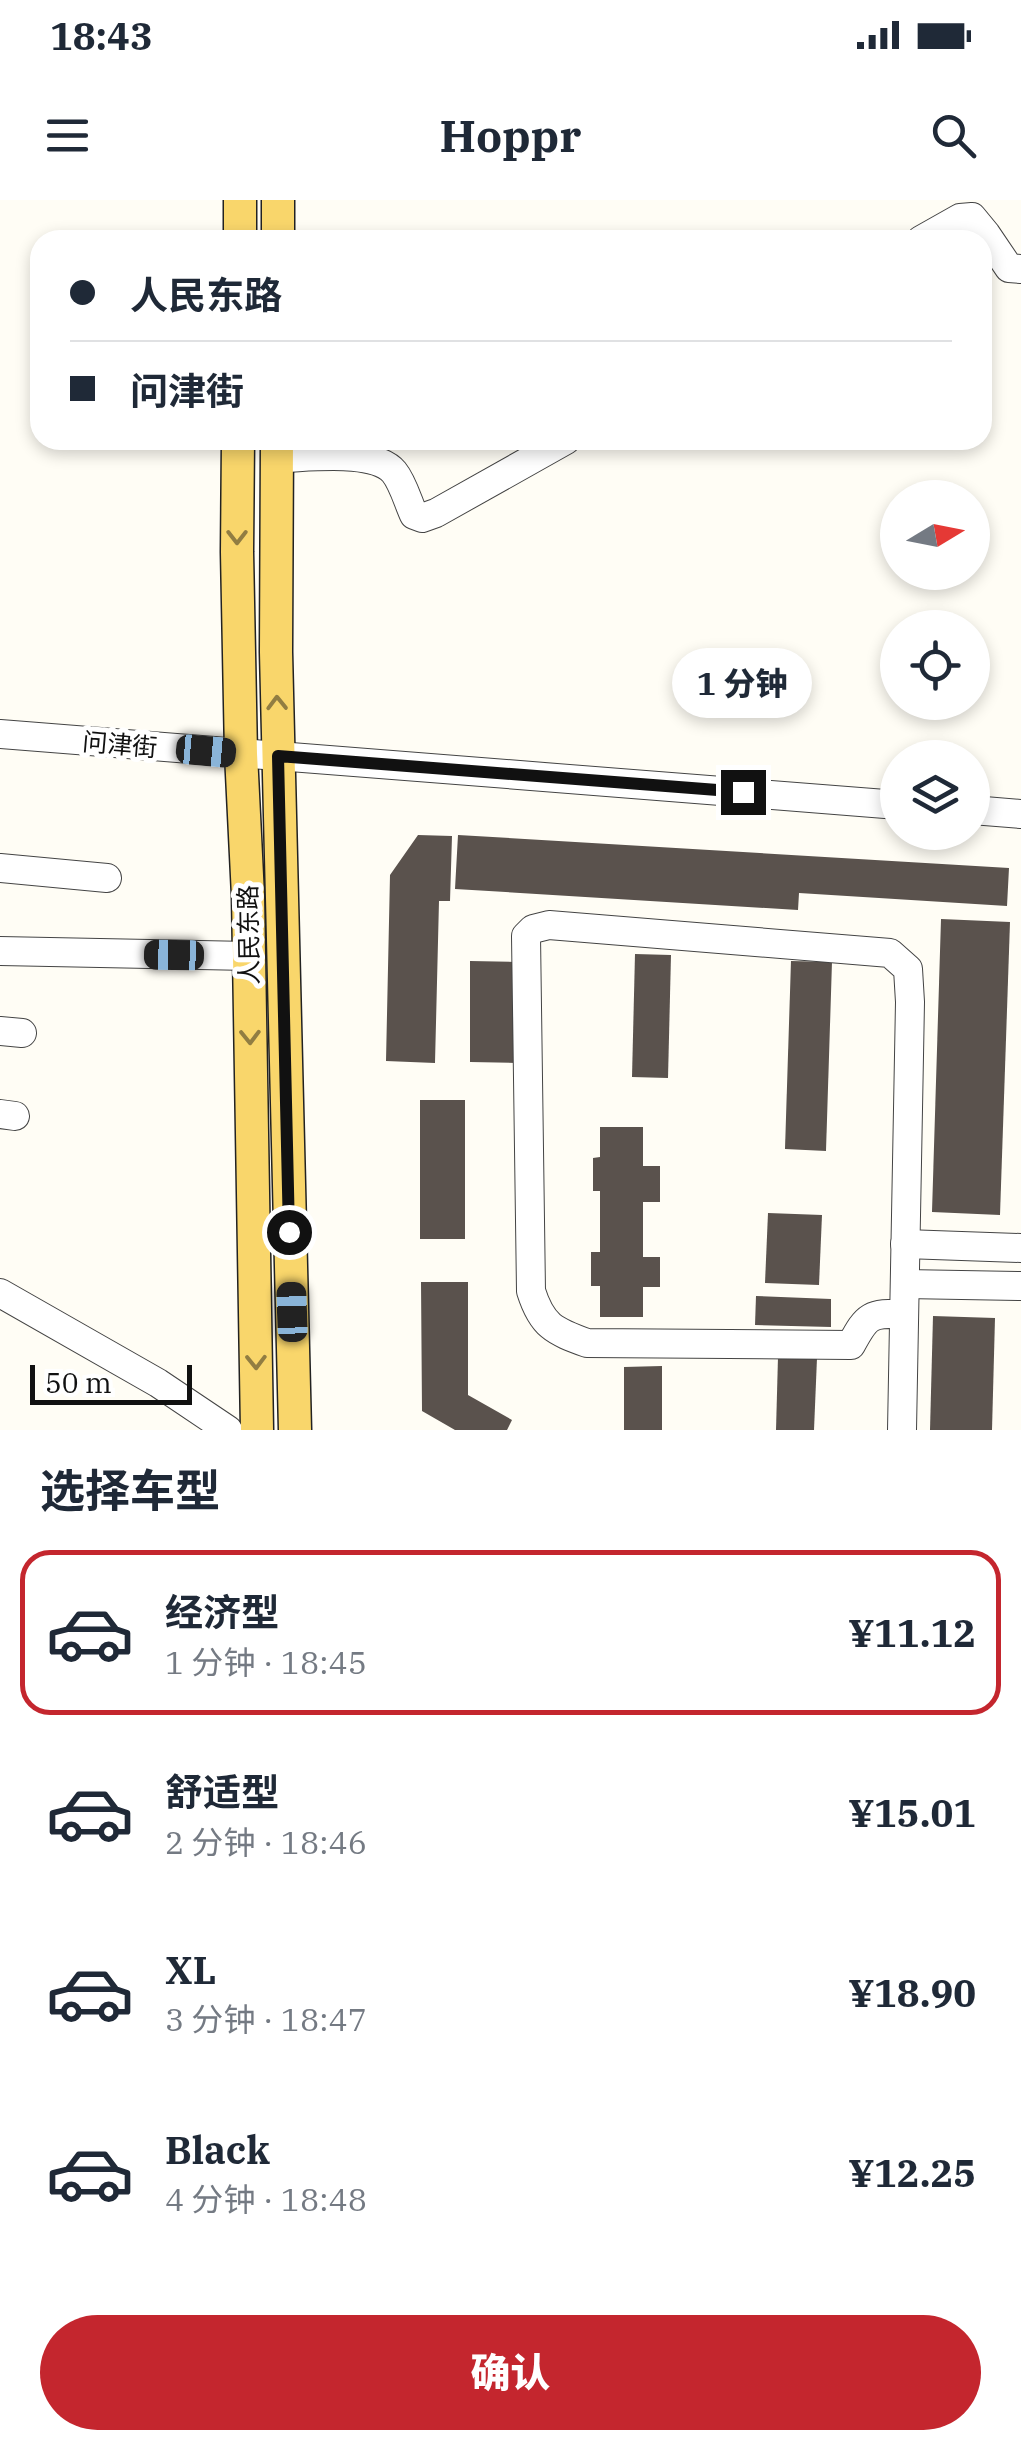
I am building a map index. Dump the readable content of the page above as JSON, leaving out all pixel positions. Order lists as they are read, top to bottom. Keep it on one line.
{"streets":{"main road":["人民东路"],"street":["问津街"]},"crossings":[["问津街","人民东路"]],"scale_bar":"50 m","north":"right","page":{"status":"18:43","header":"Hoppr","banner":["人民东路","问津街"],"bubble":"1 分钟","scale":"50 m","heading":"选择车型","list":[{"name":"经济型","note":"1 分钟 · 18:45","value":"¥11.12"},{"name":"舒适型","note":"2 分钟 · 18:46","value":"¥15.01"},{"name":"XL","note":"3 分钟 · 18:47","value":"¥18.90"},{"name":"Black","note":"4 分钟 · 18:48","value":"¥12.25"}],"buttons":"确认"}}
